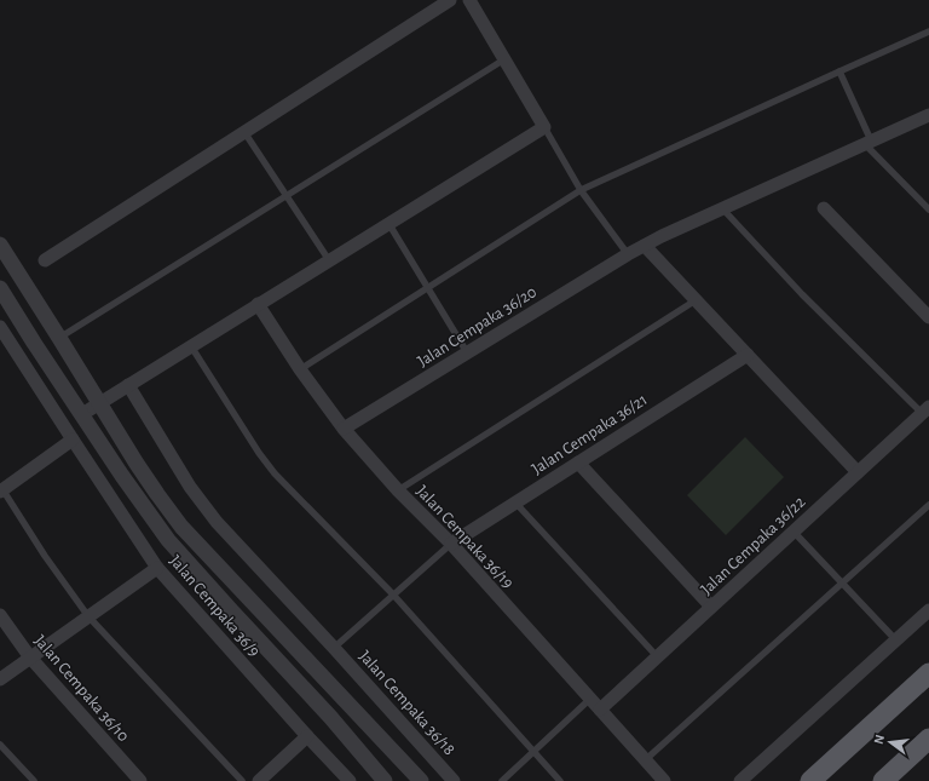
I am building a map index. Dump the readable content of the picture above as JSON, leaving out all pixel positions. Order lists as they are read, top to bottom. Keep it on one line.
{"streets":{"street":["Jalan Cempaka 36/20","Jalan Cempaka 36/21","Jalan Cempaka 36/19","Jalan Cempaka 36/22","Jalan Cempaka 36/9","Jalan Cempaka 36/10","Jalan Cempaka 36/18"]},"crossings":[["Jalan Cempaka 36/20","Jalan Cempaka 36/19"],["Jalan Cempaka 36/21","Jalan Cempaka 36/19"],["Jalan Cempaka 36/19","Jalan Cempaka 36/22"]],"north":"left"}
